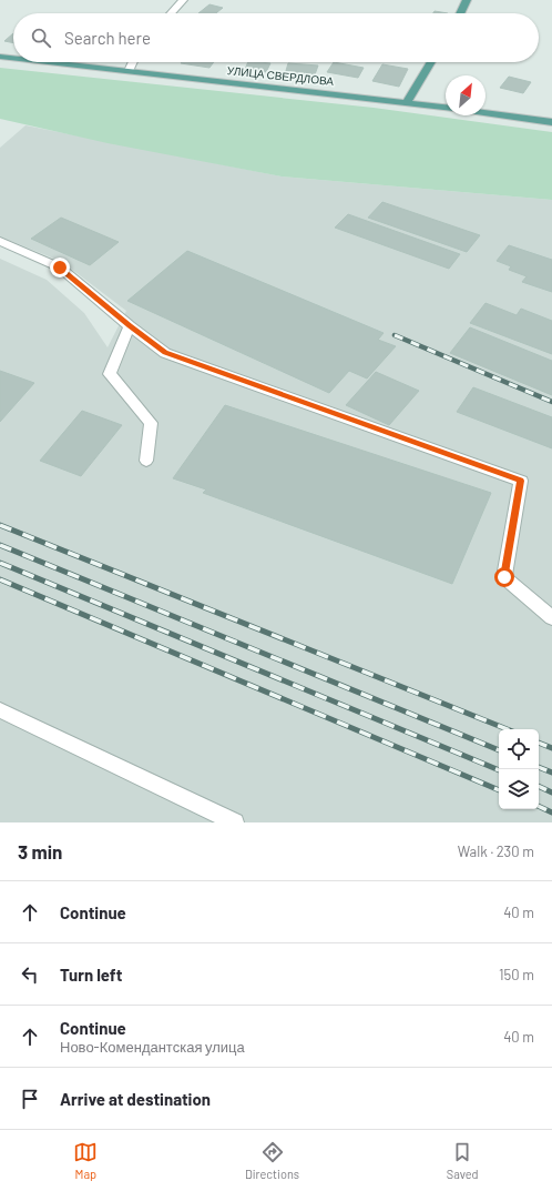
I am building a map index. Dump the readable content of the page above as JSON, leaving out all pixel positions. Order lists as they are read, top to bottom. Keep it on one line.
{"streets":{"main road":["УЛИЦА СВЕРДЛОВА"]},"north":"top right","page":{"search":"Search here","heading":["3 min","Walk · 230 m"],"list":[["Continue","40 m"],["Turn left","150 m"],["Continue","Ново-Комендантская улица","40 m"],"Arrive at destination"],"nav":["Map","Directions","Saved"]}}
